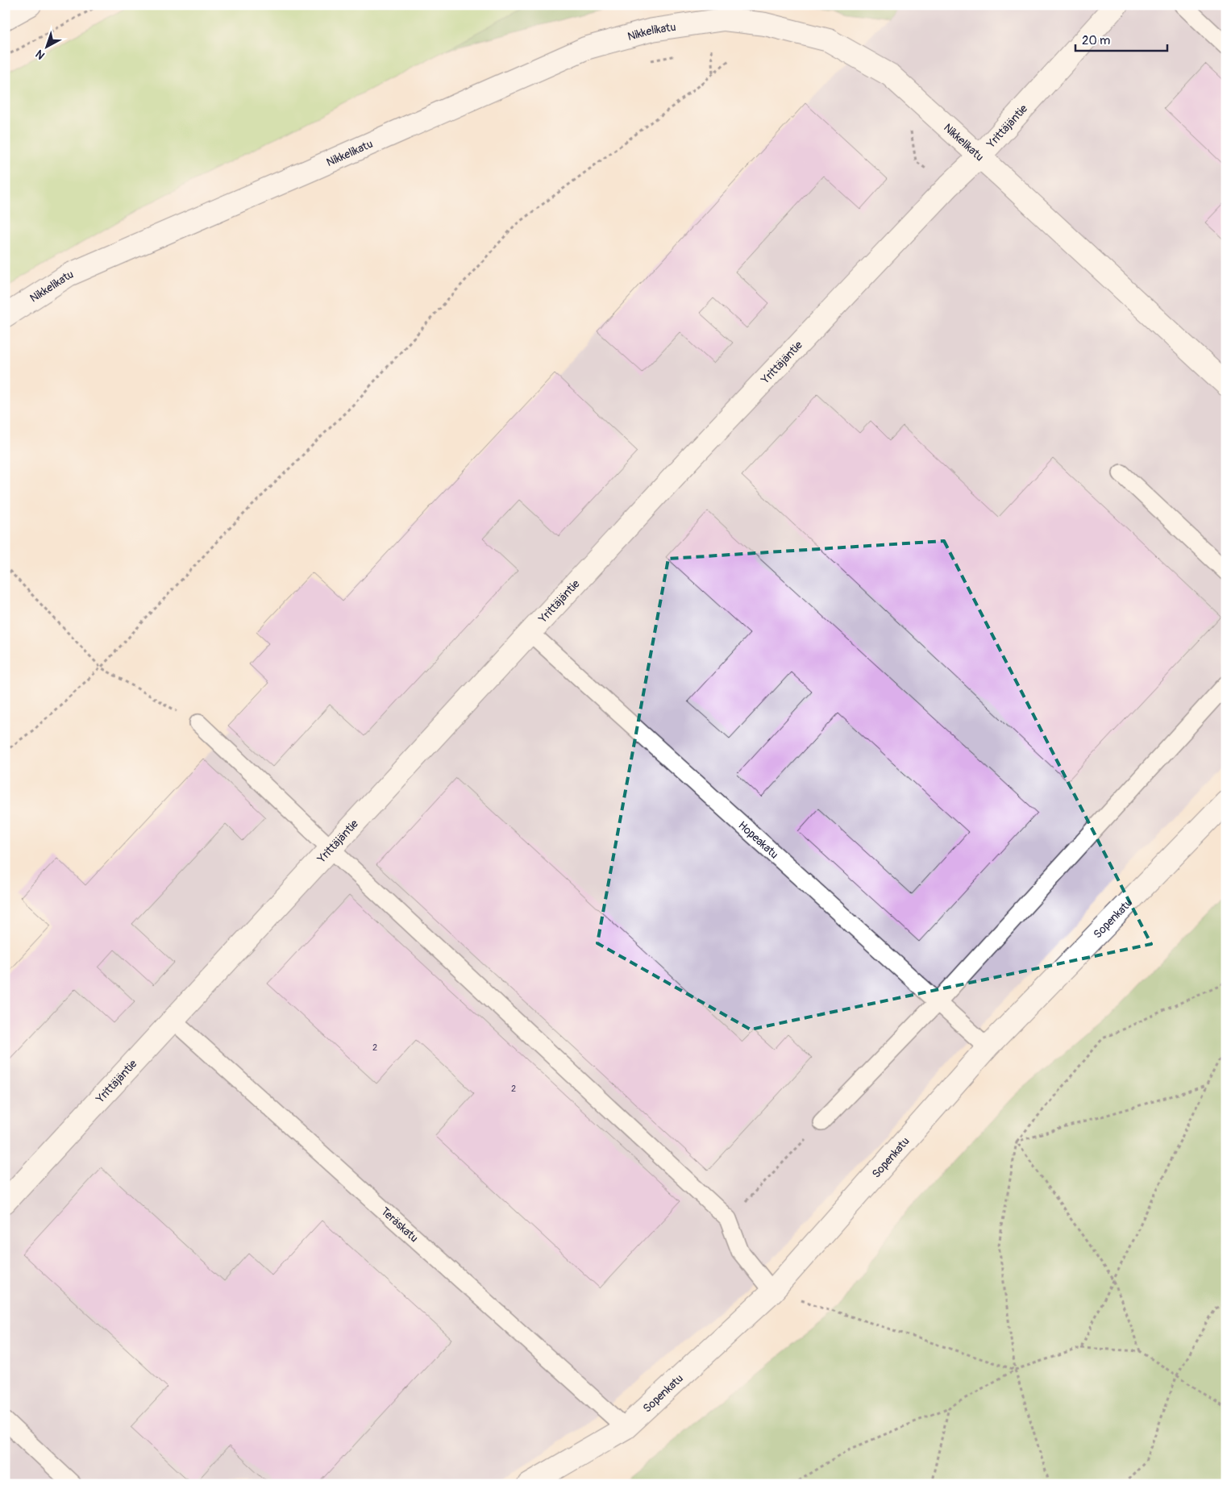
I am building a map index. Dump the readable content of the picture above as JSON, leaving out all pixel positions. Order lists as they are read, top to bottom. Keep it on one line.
{"streets":{"street":["Nikkelikatu","Yrittäjäntie","Sopenkatu"],"lane":["Hopeakatu","Teräskatu"]},"crossings":[["Nikkelikatu","Yrittäjäntie"],["Yrittäjäntie","Hopeakatu"],["Yrittäjäntie","Teräskatu"],["Hopeakatu","Sopenkatu"],["Sopenkatu","Teräskatu"]],"house_numbers":["2","2"],"scale_bar":"20 m","north":"bottom left"}
